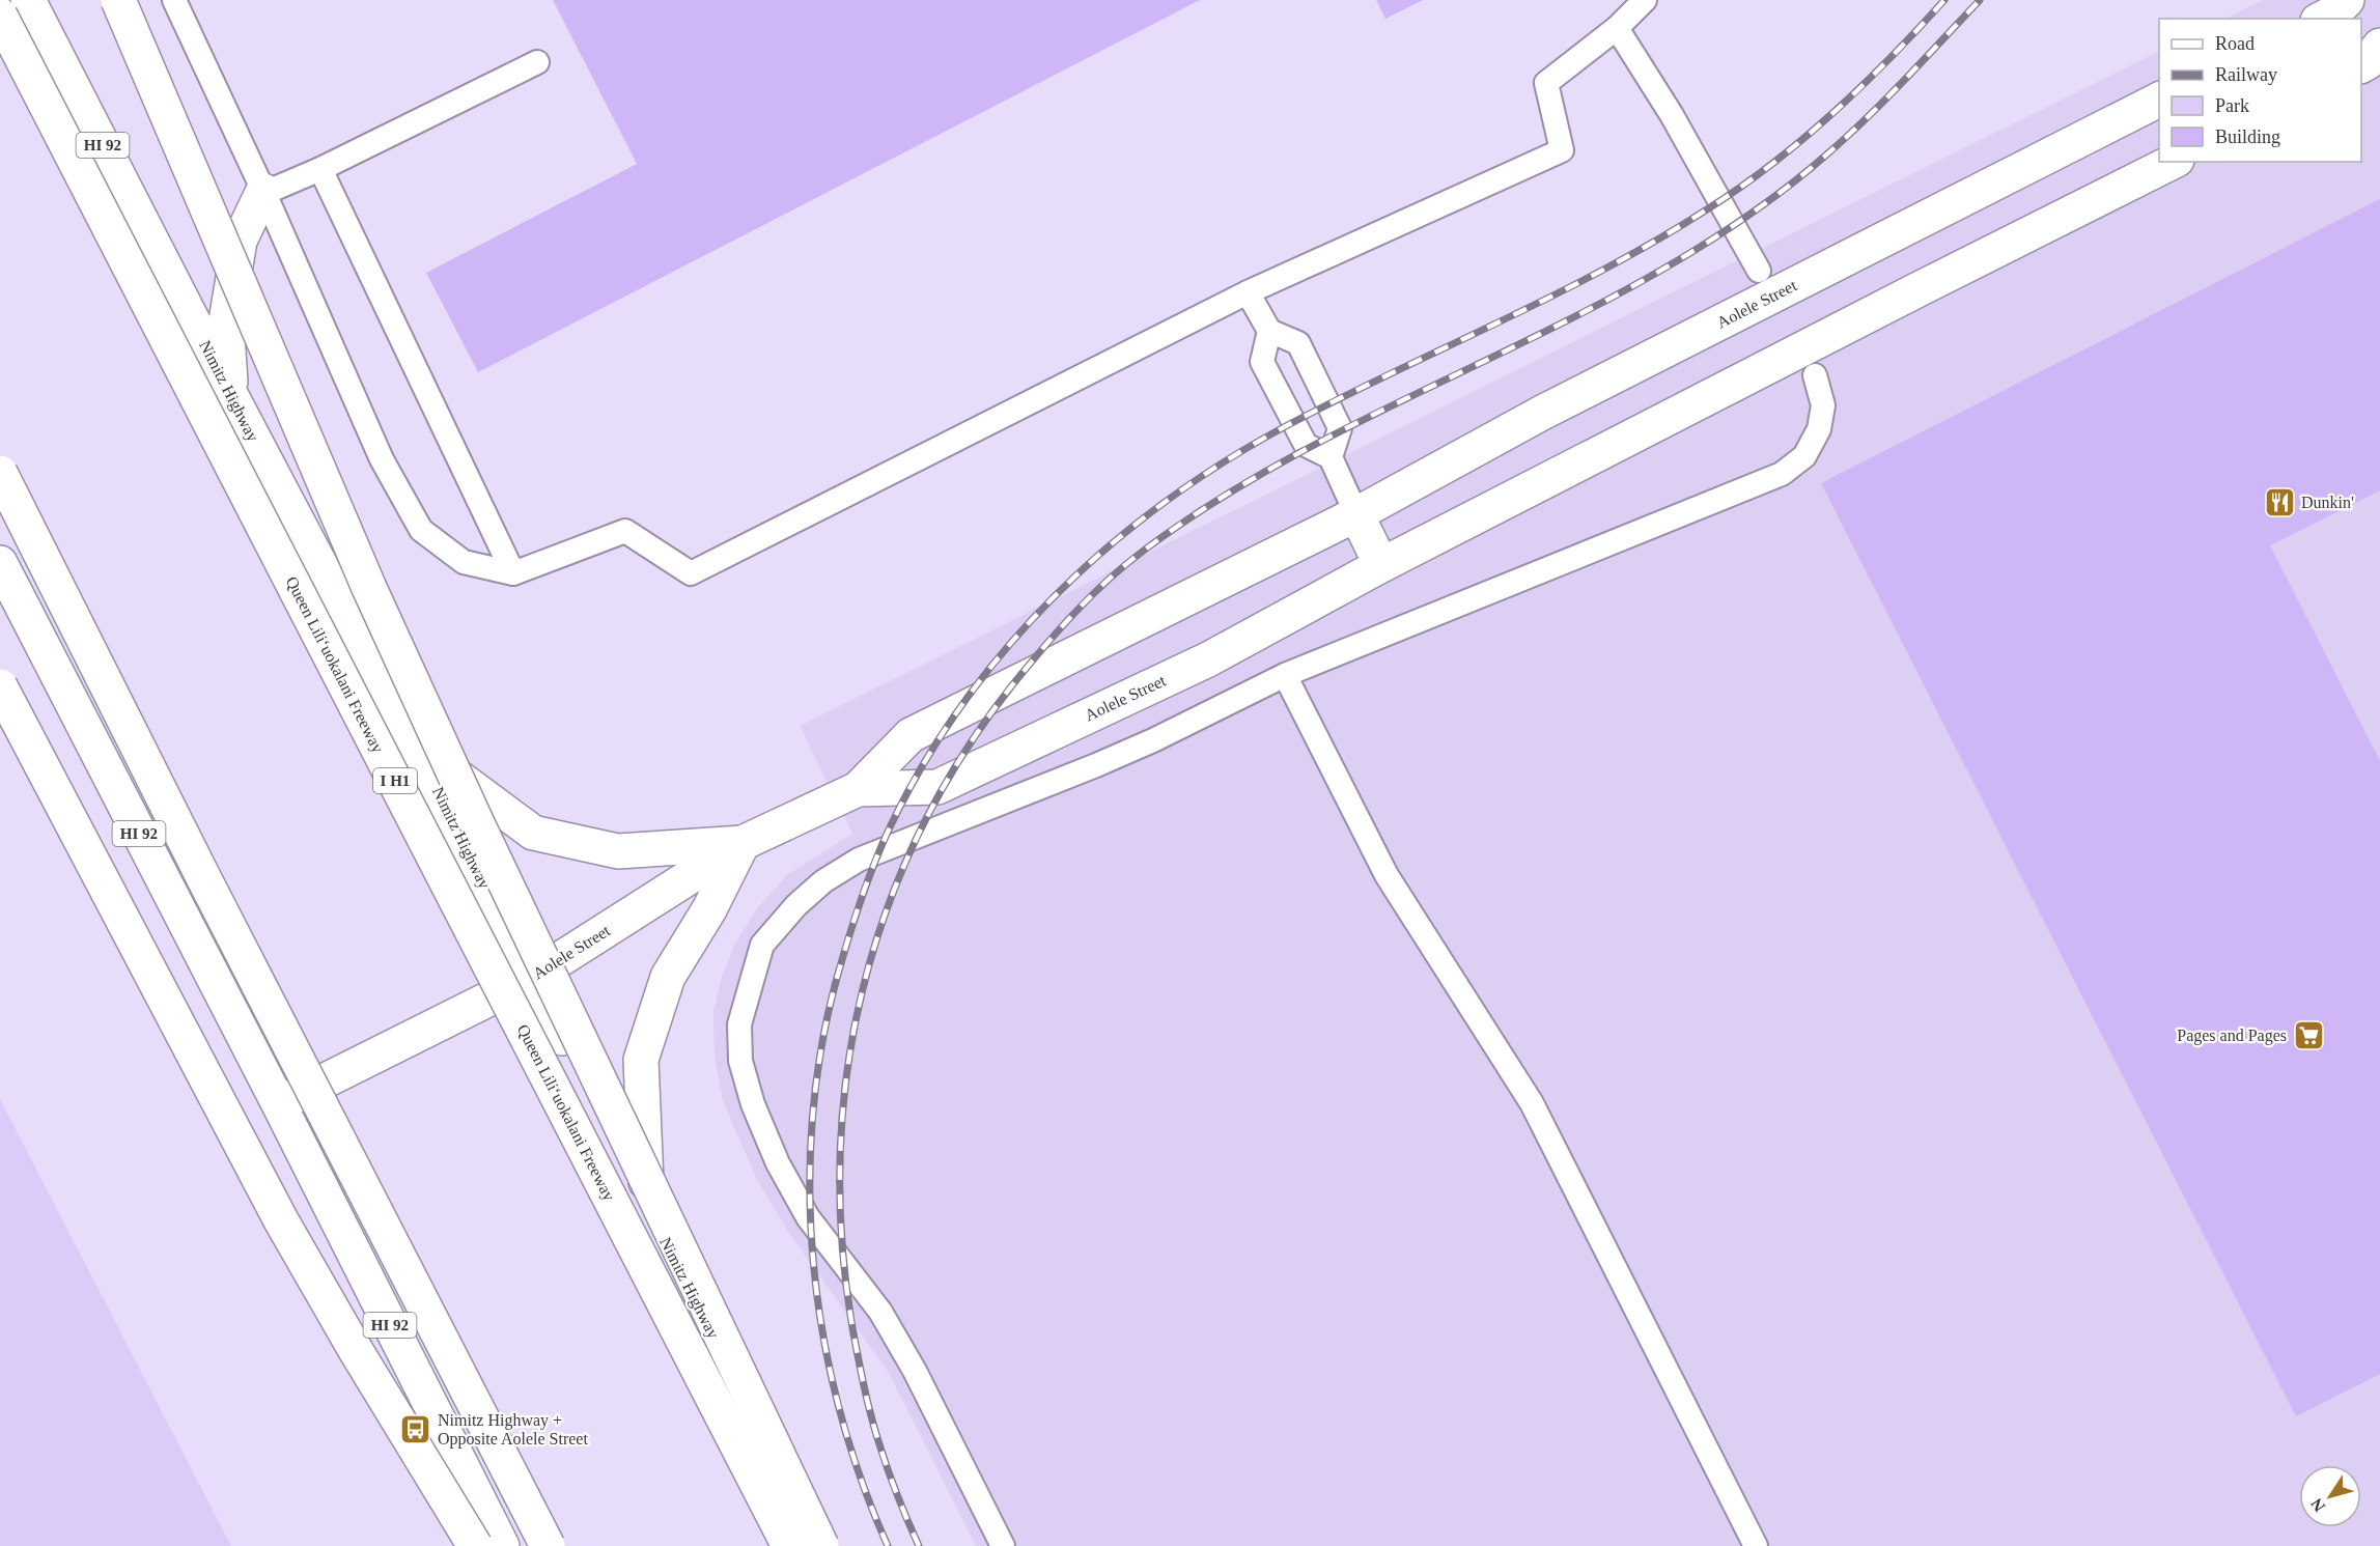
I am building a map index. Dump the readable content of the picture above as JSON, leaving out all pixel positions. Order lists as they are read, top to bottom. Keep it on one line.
{"streets":{"main road":["HI 92","Aolele Street","Nimitz Highway","Queen Liliʻuokalani Freeway","I H1"]},"crossings":[["HI 92","Aolele Street"],["Aolele Street","Nimitz Highway"]],"places":{"restaurant":["Dunkin'"],"supermarket":["Pages and Pages"],"bus stop":["Nimitz Highway + Opposite Aolele Street"]},"legend":["Road","Railway","Park","Building"],"north":"bottom left"}
